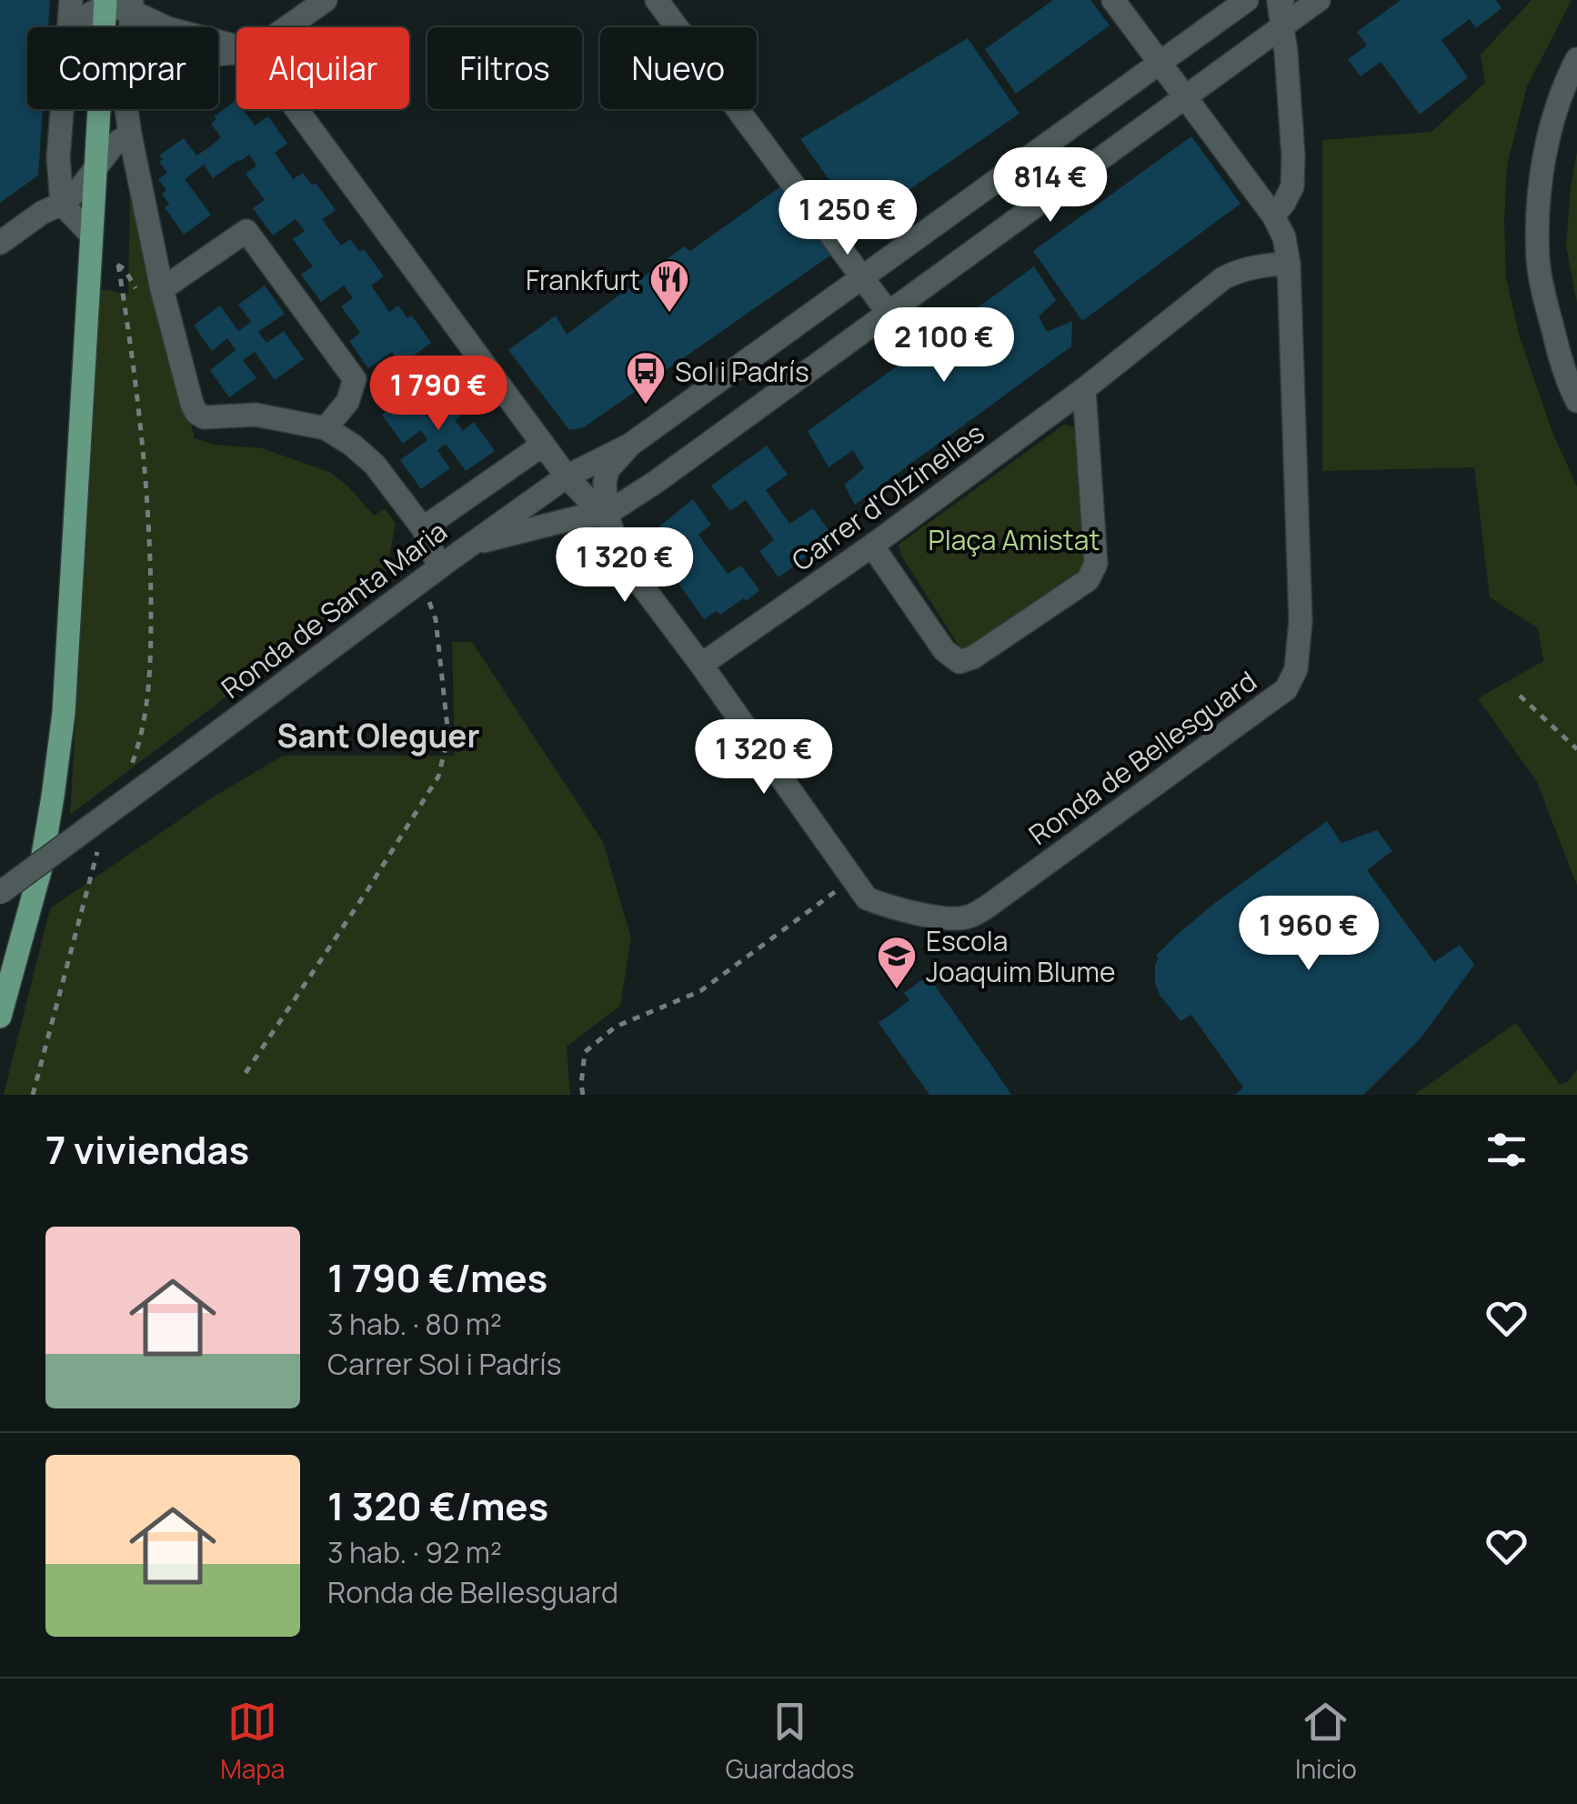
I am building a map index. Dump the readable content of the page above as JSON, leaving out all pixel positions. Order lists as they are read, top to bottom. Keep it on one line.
{"streets":{"street":["Carrer d'Olzinelles","Ronda de Santa Maria","Ronda de Bellesguard"]},"crossings":[["Carrer d'Olzinelles","Ronda de Bellesguard"],["Ronda de Santa Maria","Ronda de Bellesguard"]],"districts":["Sant Oleguer"],"parks":["Plaça Amistat"],"places":{"restaurant":["Frankfurt"],"bus stop":["Sol i Padrís"],"school or university":["Escola Joaquim Blume"]},"page":{"chip":["Comprar","Alquilar","Filtros","Nuevo"],"price":["814 €","1 250 €","2 100 €","1 790 €","1 320 €","1 320 €","1 960 €"],"heading":"7 viviendas","list":[{"name":"1 790 €/mes","note":"3 hab. · 80 m² · Carrer Sol i Padrís"},{"name":"1 320 €/mes","note":"3 hab. · 92 m² · Ronda de Bellesguard"}],"tabs":["Mapa","Guardados","Inicio"]}}
